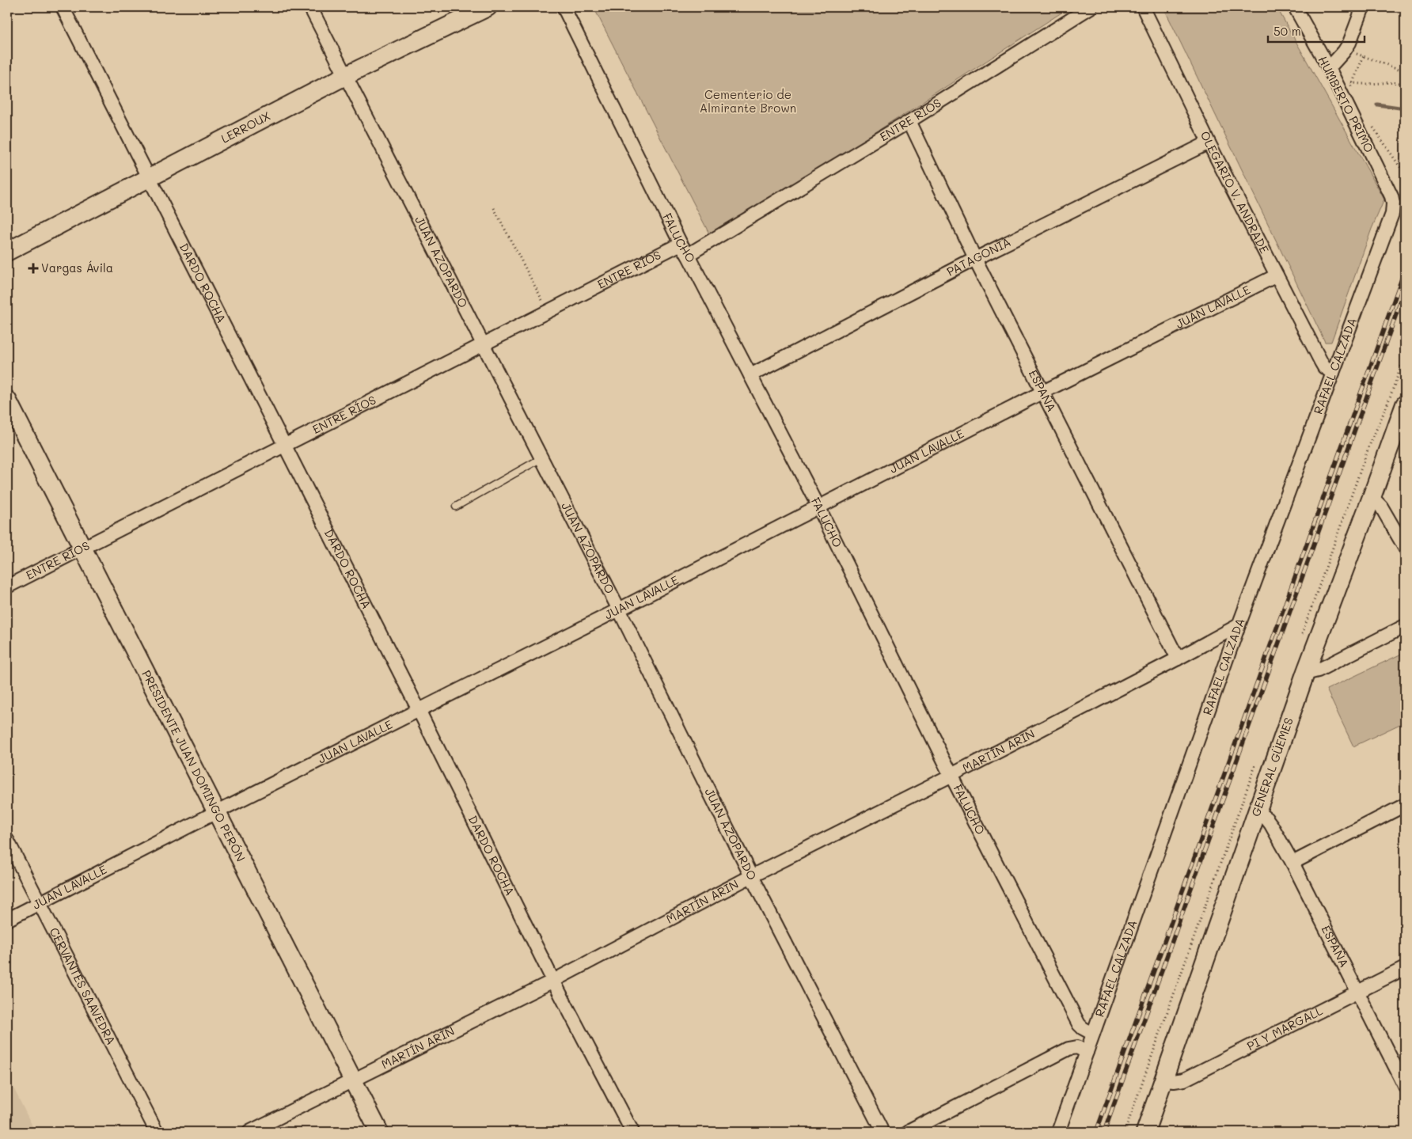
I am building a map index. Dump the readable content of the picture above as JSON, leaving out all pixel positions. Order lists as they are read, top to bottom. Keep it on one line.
{"streets":{"street":["HUMBERTO PRIMO","ENTRE RÍOS","LERROUX","OLEGARIO V. ANDRADE","FALUCHO","PATAGONIA","JUAN AZOPARDO","DARDO ROCHA","JUAN LAVALLE","RAFAEL CALZADA","ESPAÑA","MARTÍN ARIN","PRESIDENTE JUAN DOMINGO PERÓN","GENERAL GÜEMES","CERVANTES SAAVEDRA","PI Y MARGALL"]},"crossings":[["HUMBERTO PRIMO","RAFAEL CALZADA"],["ENTRE RÍOS","FALUCHO"],["ENTRE RÍOS","JUAN AZOPARDO"],["ENTRE RÍOS","DARDO ROCHA"],["ENTRE RÍOS","ESPAÑA"],["ENTRE RÍOS","PRESIDENTE JUAN DOMINGO PERÓN"],["LERROUX","JUAN AZOPARDO"],["LERROUX","DARDO ROCHA"],["OLEGARIO V. ANDRADE","PATAGONIA"],["OLEGARIO V. ANDRADE","JUAN LAVALLE"],["OLEGARIO V. ANDRADE","RAFAEL CALZADA"],["FALUCHO","PATAGONIA"],["FALUCHO","JUAN LAVALLE"],["FALUCHO","RAFAEL CALZADA"],["FALUCHO","MARTÍN ARIN"],["PATAGONIA","ESPAÑA"],["JUAN AZOPARDO","JUAN LAVALLE"],["JUAN AZOPARDO","MARTÍN ARIN"],["DARDO ROCHA","JUAN LAVALLE"],["DARDO ROCHA","MARTÍN ARIN"],["JUAN LAVALLE","ESPAÑA"],["JUAN LAVALLE","PRESIDENTE JUAN DOMINGO PERÓN"],["JUAN LAVALLE","CERVANTES SAAVEDRA"],["RAFAEL CALZADA","MARTÍN ARIN"],["ESPAÑA","MARTÍN ARIN"],["ESPAÑA","GENERAL GÜEMES"],["ESPAÑA","PI Y MARGALL"],["MARTÍN ARIN","PRESIDENTE JUAN DOMINGO PERÓN"],["GENERAL GÜEMES","PI Y MARGALL"]],"parks":["Cementerio de Almirante Brown"],"places":{"health":["Vargas Ávila"]},"scale_bar":"50 m"}
